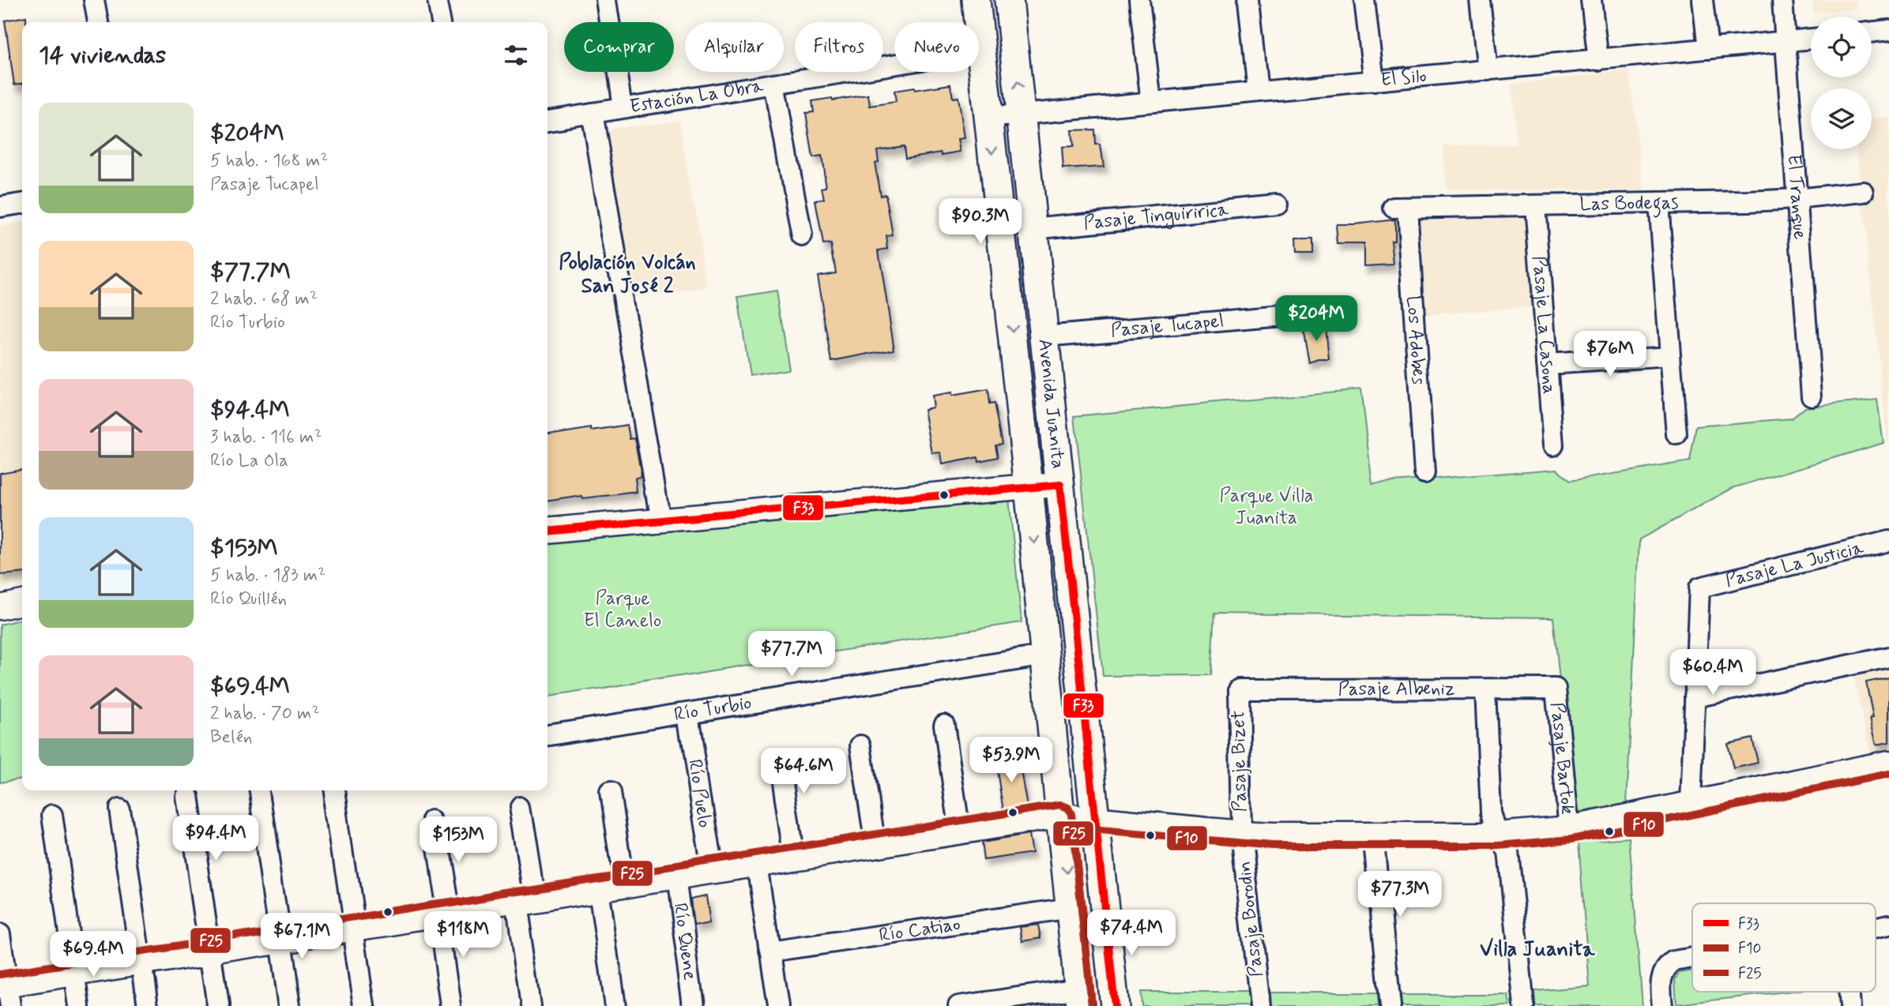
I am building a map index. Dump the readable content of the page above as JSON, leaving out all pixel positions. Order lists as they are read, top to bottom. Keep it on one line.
{"streets":{"main road":["Avenida Juanita"],"street":["El Silo","Estación La Obra","El Tranque","Las Bodegas","Pasaje Tinguiririca","Pasaje La Casona","Pasaje Tucapel","Los Adobes","Pasaje La Justicia","Pasaje Albeniz","Río Turbio","Pasaje Bartok","Pasaje Bizet","Río Puelo","Pasaje Borodin","Río Catiao","Río Quene"]},"crossings":[["El Silo","El Tranque"],["El Silo","Avenida Juanita"],["Estación La Obra","Avenida Juanita"],["El Tranque","Las Bodegas"],["Las Bodegas","Pasaje La Casona"],["Las Bodegas","Los Adobes"],["Pasaje Tinguiririca","Avenida Juanita"],["Pasaje Tucapel","Avenida Juanita"],["Avenida Juanita","Río Turbio"],["Avenida Juanita","Río Catiao"],["Pasaje Albeniz","Pasaje Bartok"],["Pasaje Albeniz","Pasaje Bizet"],["Río Turbio","Río Puelo"],["Pasaje Bizet","Pasaje Borodin"]],"districts":["Población Volcán San José 2","Villa Juanita"],"parks":["Parque Villa Juanita","Parque El Canelo"],"lines":["transit line F33","transit line F10","transit line F25"],"legend":["F33","F10","F25"],"page":{"chip":["Comprar","Alquilar","Filtros","Nuevo"],"heading":"14 viviendas","list":[{"name":"$204M","note":"5 hab. · 168 m² · Pasaje Tucapel"},{"name":"$77.7M","note":"2 hab. · 68 m² · Río Turbio"},{"name":"$94.4M","note":"3 hab. · 116 m² · Río La Ola"},{"name":"$153M","note":"5 hab. · 183 m² · Río Quillén"},{"name":"$69.4M","note":"2 hab. · 70 m² · Belén"}],"price":["$90.3M","$204M","$76M","$77.7M","$60.4M","$53.9M","$64.6M","$94.4M","$153M","$77.3M","$74.4M","$118M","$67.1M","$69.4M"]}}
